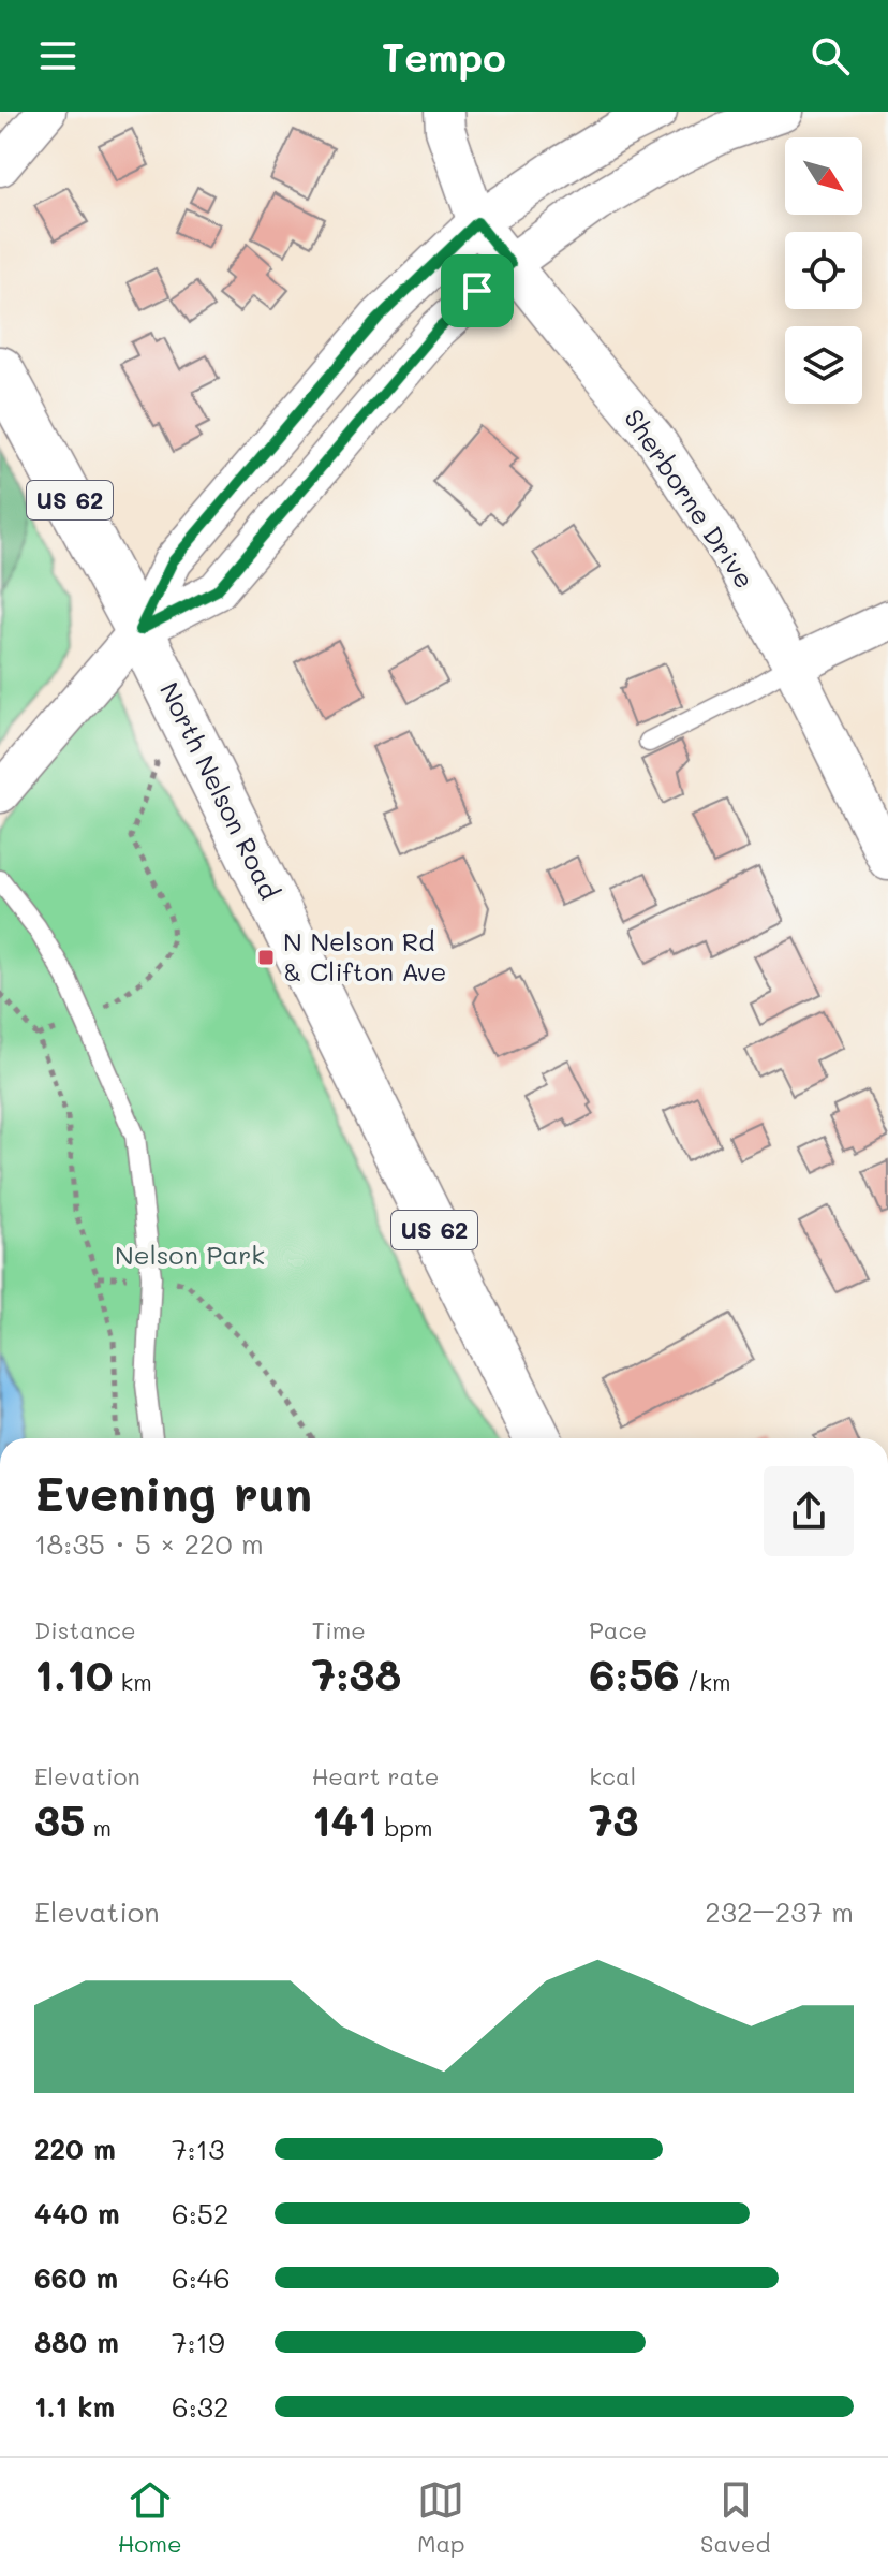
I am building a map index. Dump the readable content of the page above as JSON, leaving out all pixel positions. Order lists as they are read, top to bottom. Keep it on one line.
{"streets":{"main road":["US 62","North Nelson Road"],"street":["Sherborne Drive"]},"parks":["Nelson Park"],"places":{"transit":["N Nelson Rd & Clifton Ave"]},"north":"bottom right","page":{"header":"Tempo","heading":["Evening run","18:35 · 5 × 220 m"],"stats":[["Distance","1.10 km"],["Time","7:38"],["Pace","6:56 /km"],["Elevation","35 m"],["Heart rate","141 bpm"],["kcal","73"]],"chart":["Elevation","232–237 m"],"list":[{"name":"220 m","note":"7:13"},{"name":"440 m","note":"6:52"},{"name":"660 m","note":"6:46"},{"name":"880 m","note":"7:19"},{"name":"1.1 km","note":"6:32"}],"tabs":["Home","Map","Saved"]}}
